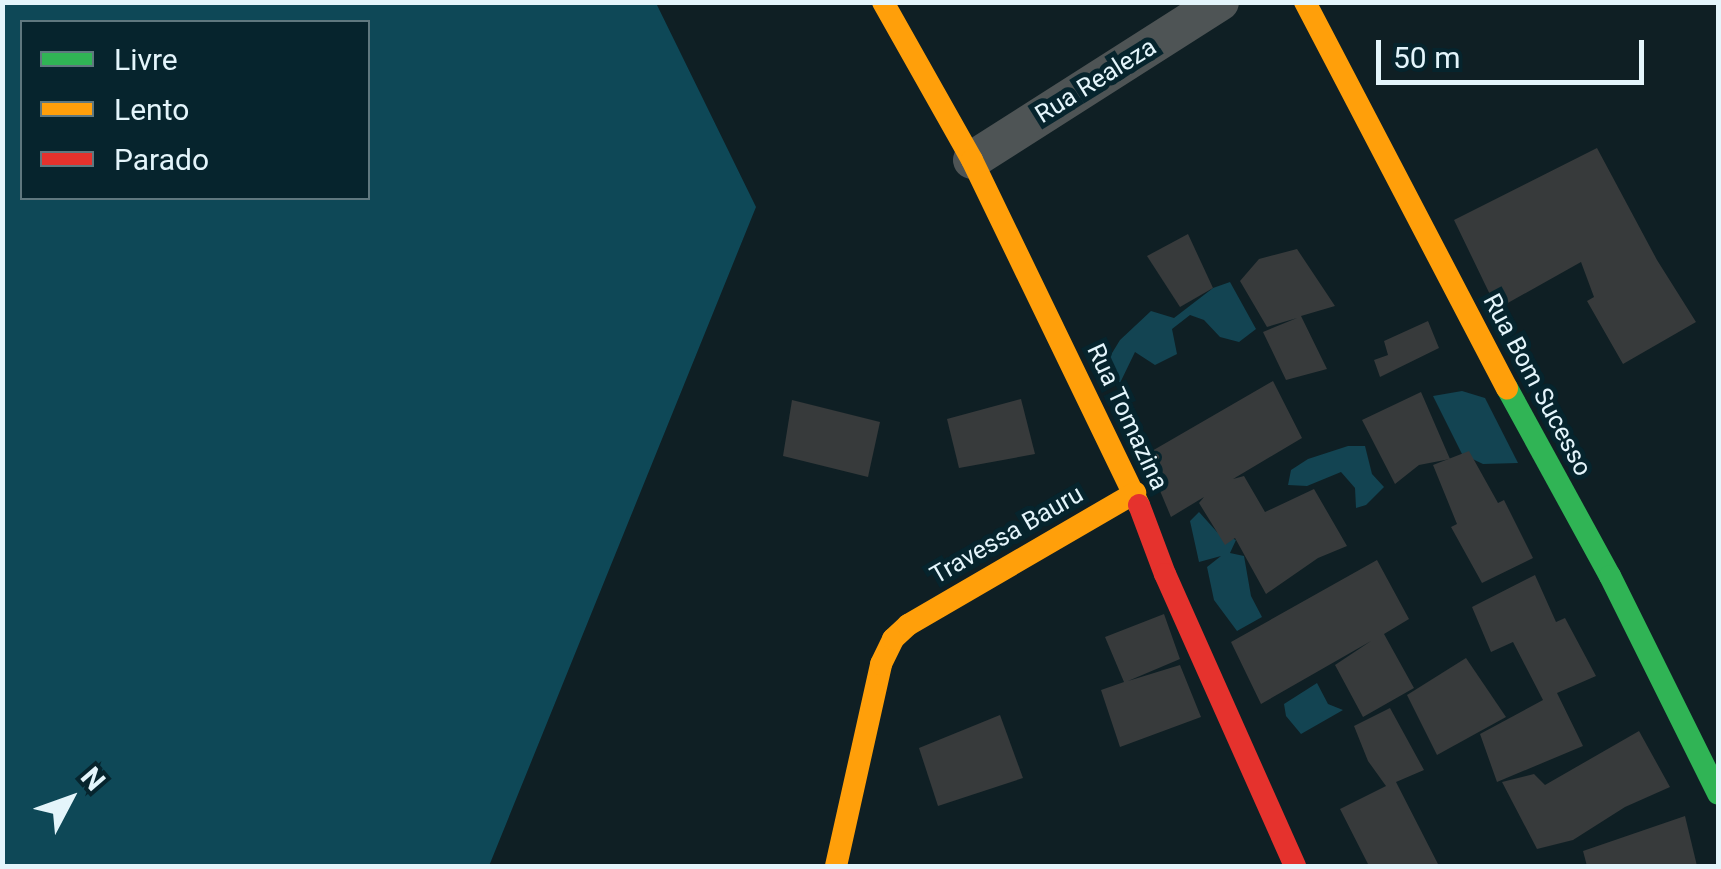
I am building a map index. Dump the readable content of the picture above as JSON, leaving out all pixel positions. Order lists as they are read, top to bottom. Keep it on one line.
{"streets":{"street":["Rua Realeza","Rua Bom Sucesso","Rua Tomazina","Travessa Bauru"]},"crossings":[["Rua Realeza","Rua Tomazina"],["Rua Tomazina","Travessa Bauru"]],"legend":["Livre","Lento","Parado"],"scale_bar":"50 m","north":"top right"}
